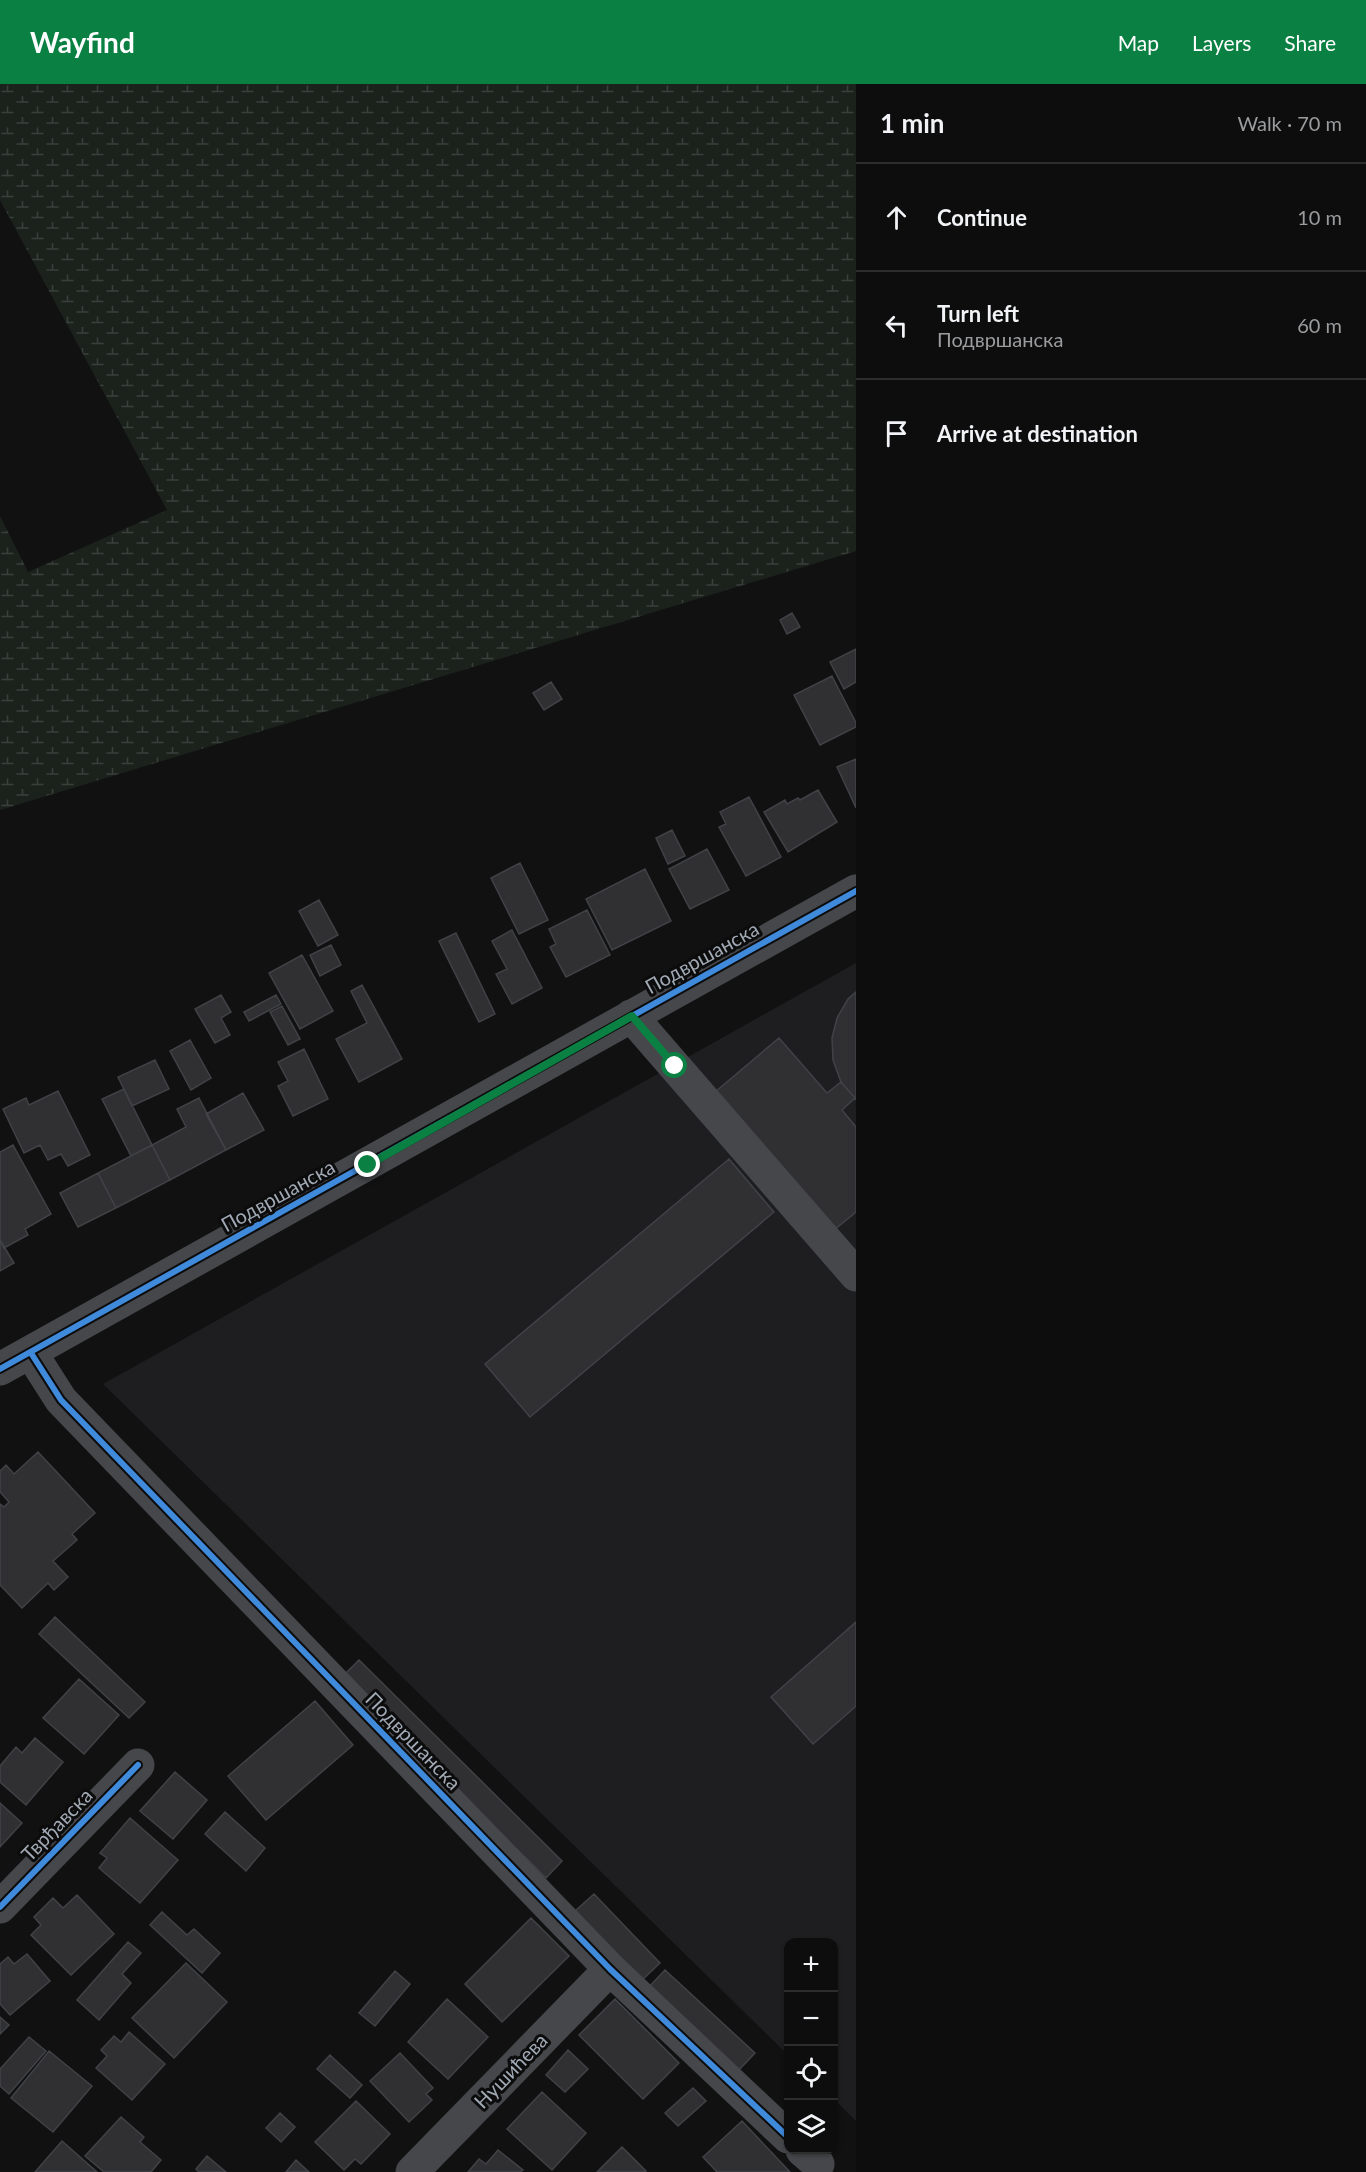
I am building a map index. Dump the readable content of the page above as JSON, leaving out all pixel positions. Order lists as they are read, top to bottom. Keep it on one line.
{"streets":{"street":["Подвршанска","Тврђавска","Нушићева"]},"crossings":[["Подвршанска","Нушићева"]],"page":{"header":"Wayfind","nav":["Map","Layers","Share"],"heading":["1 min","Walk · 70 m"],"list":[["Continue","10 m"],["Turn left","Подвршанска","60 m"],"Arrive at destination"],"map_buttons":["+","−"]}}
